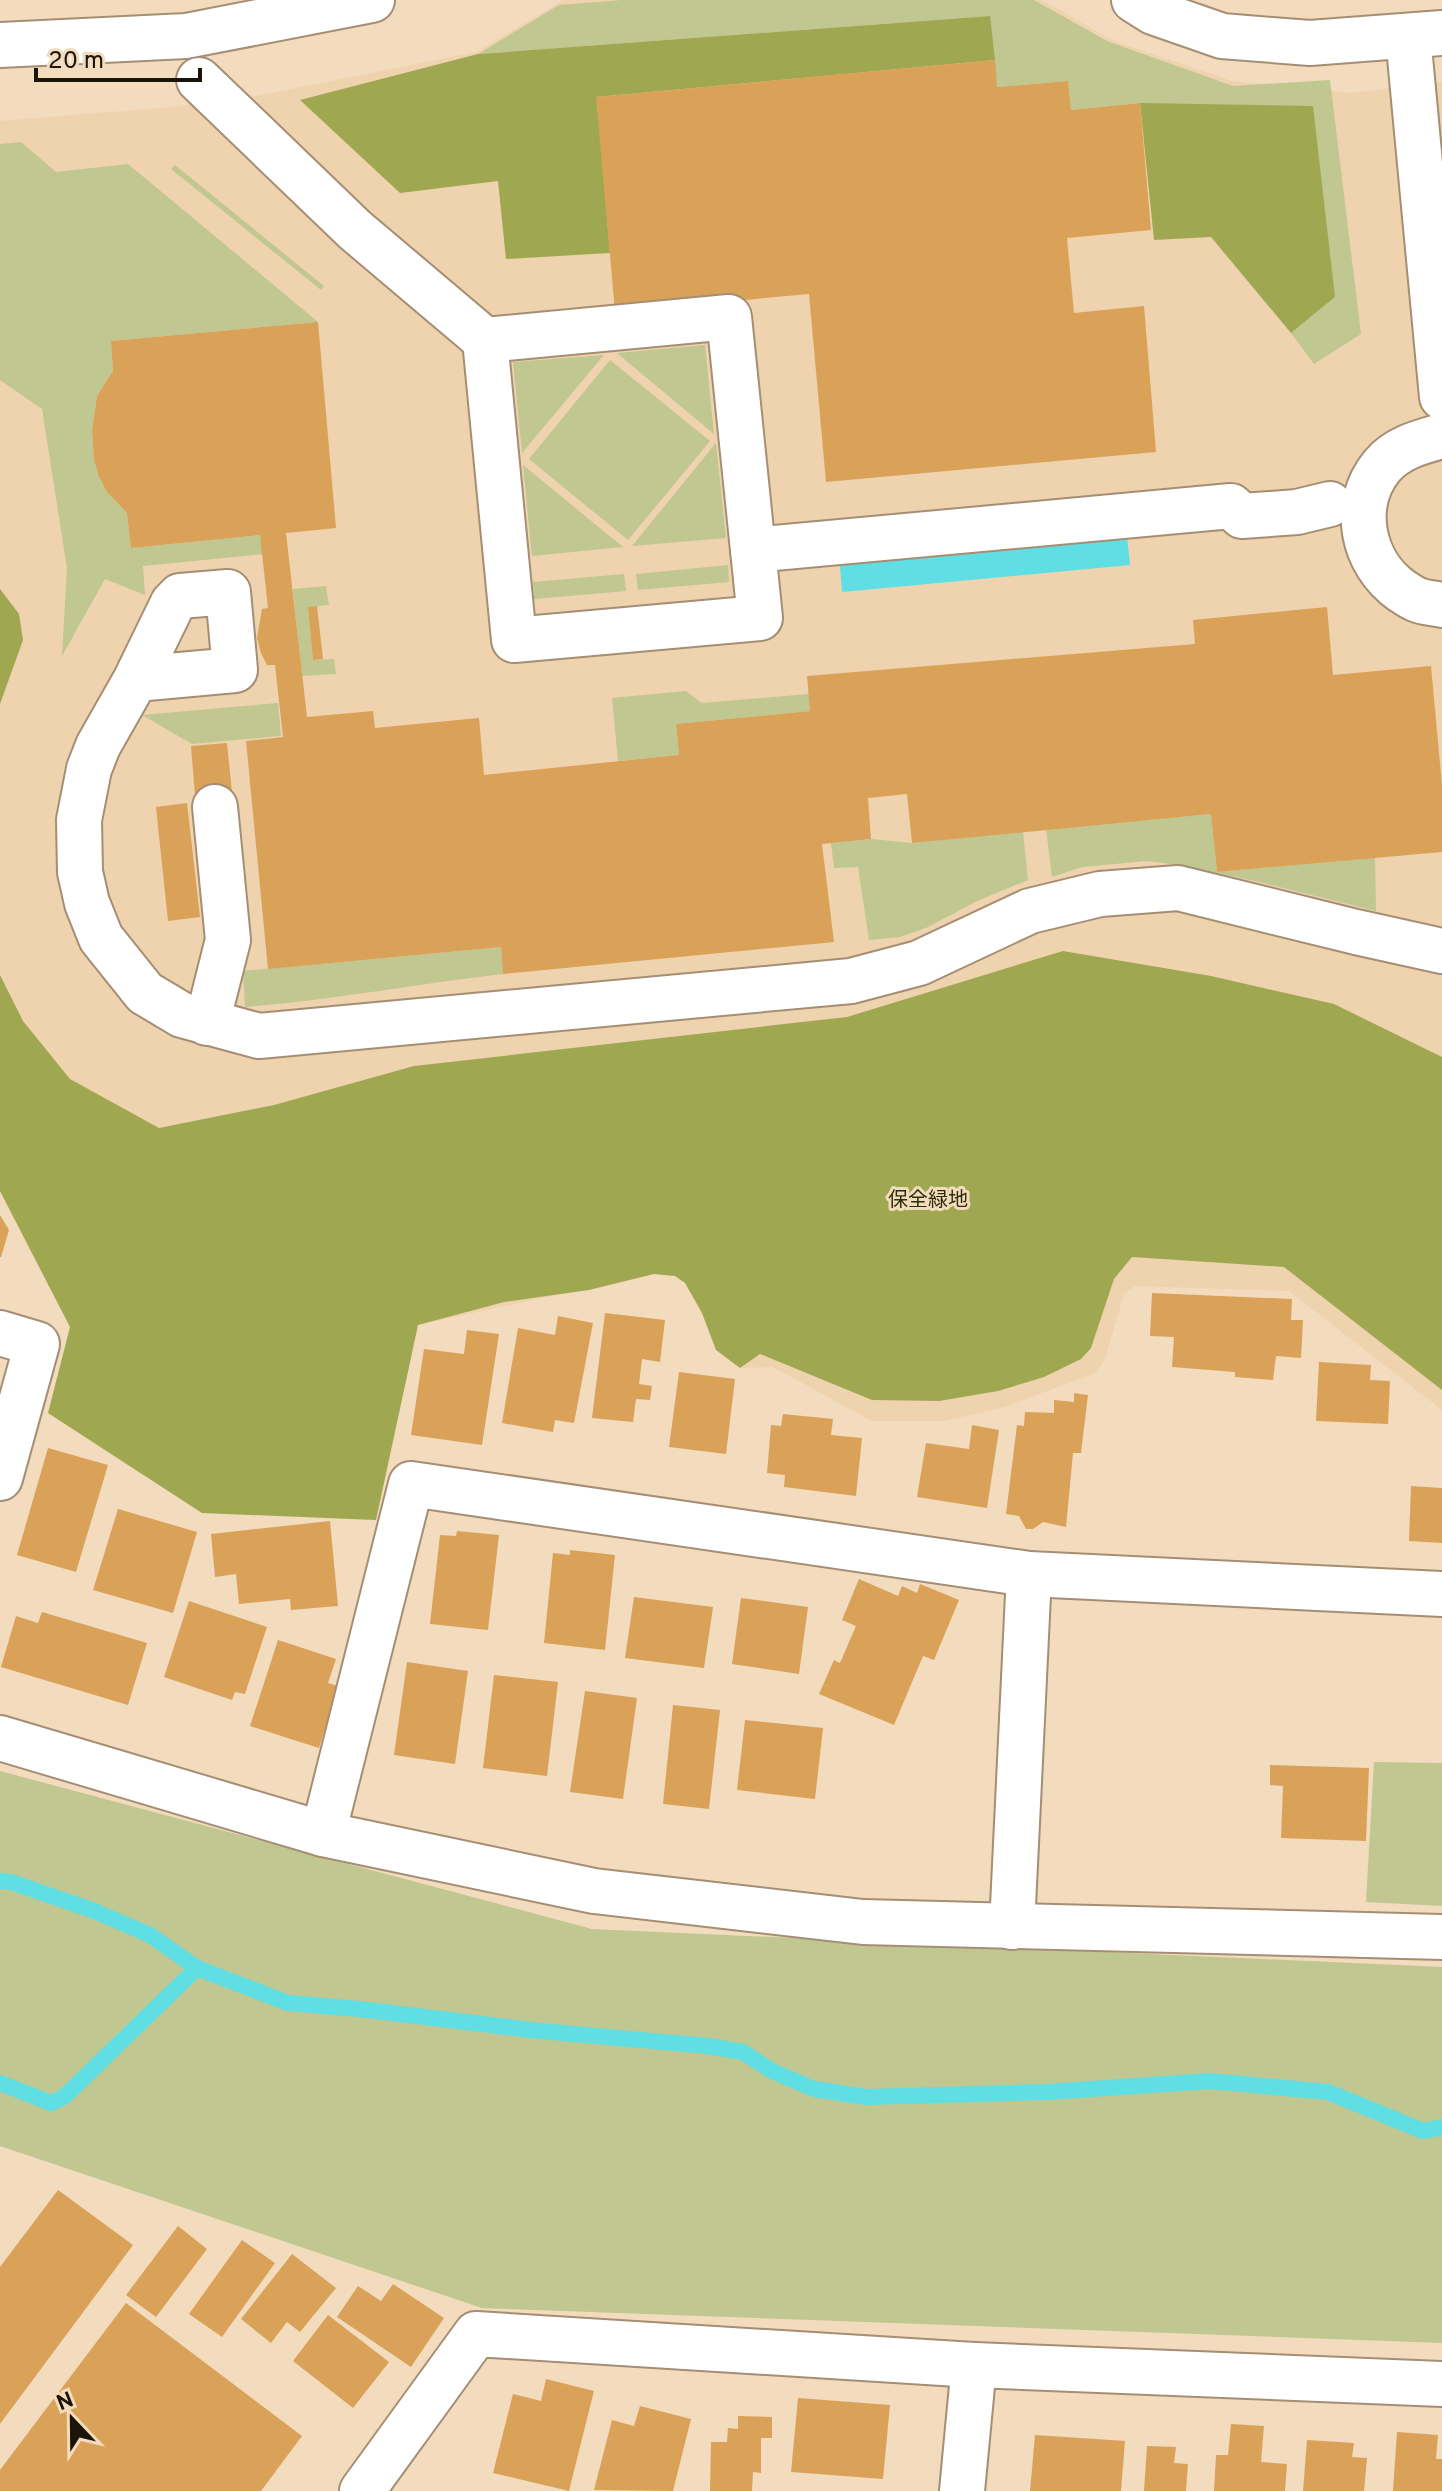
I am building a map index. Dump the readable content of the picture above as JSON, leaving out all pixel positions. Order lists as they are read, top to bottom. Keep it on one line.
{"parks":["保全緑地"],"scale_bar":"20 m","north":"top"}
